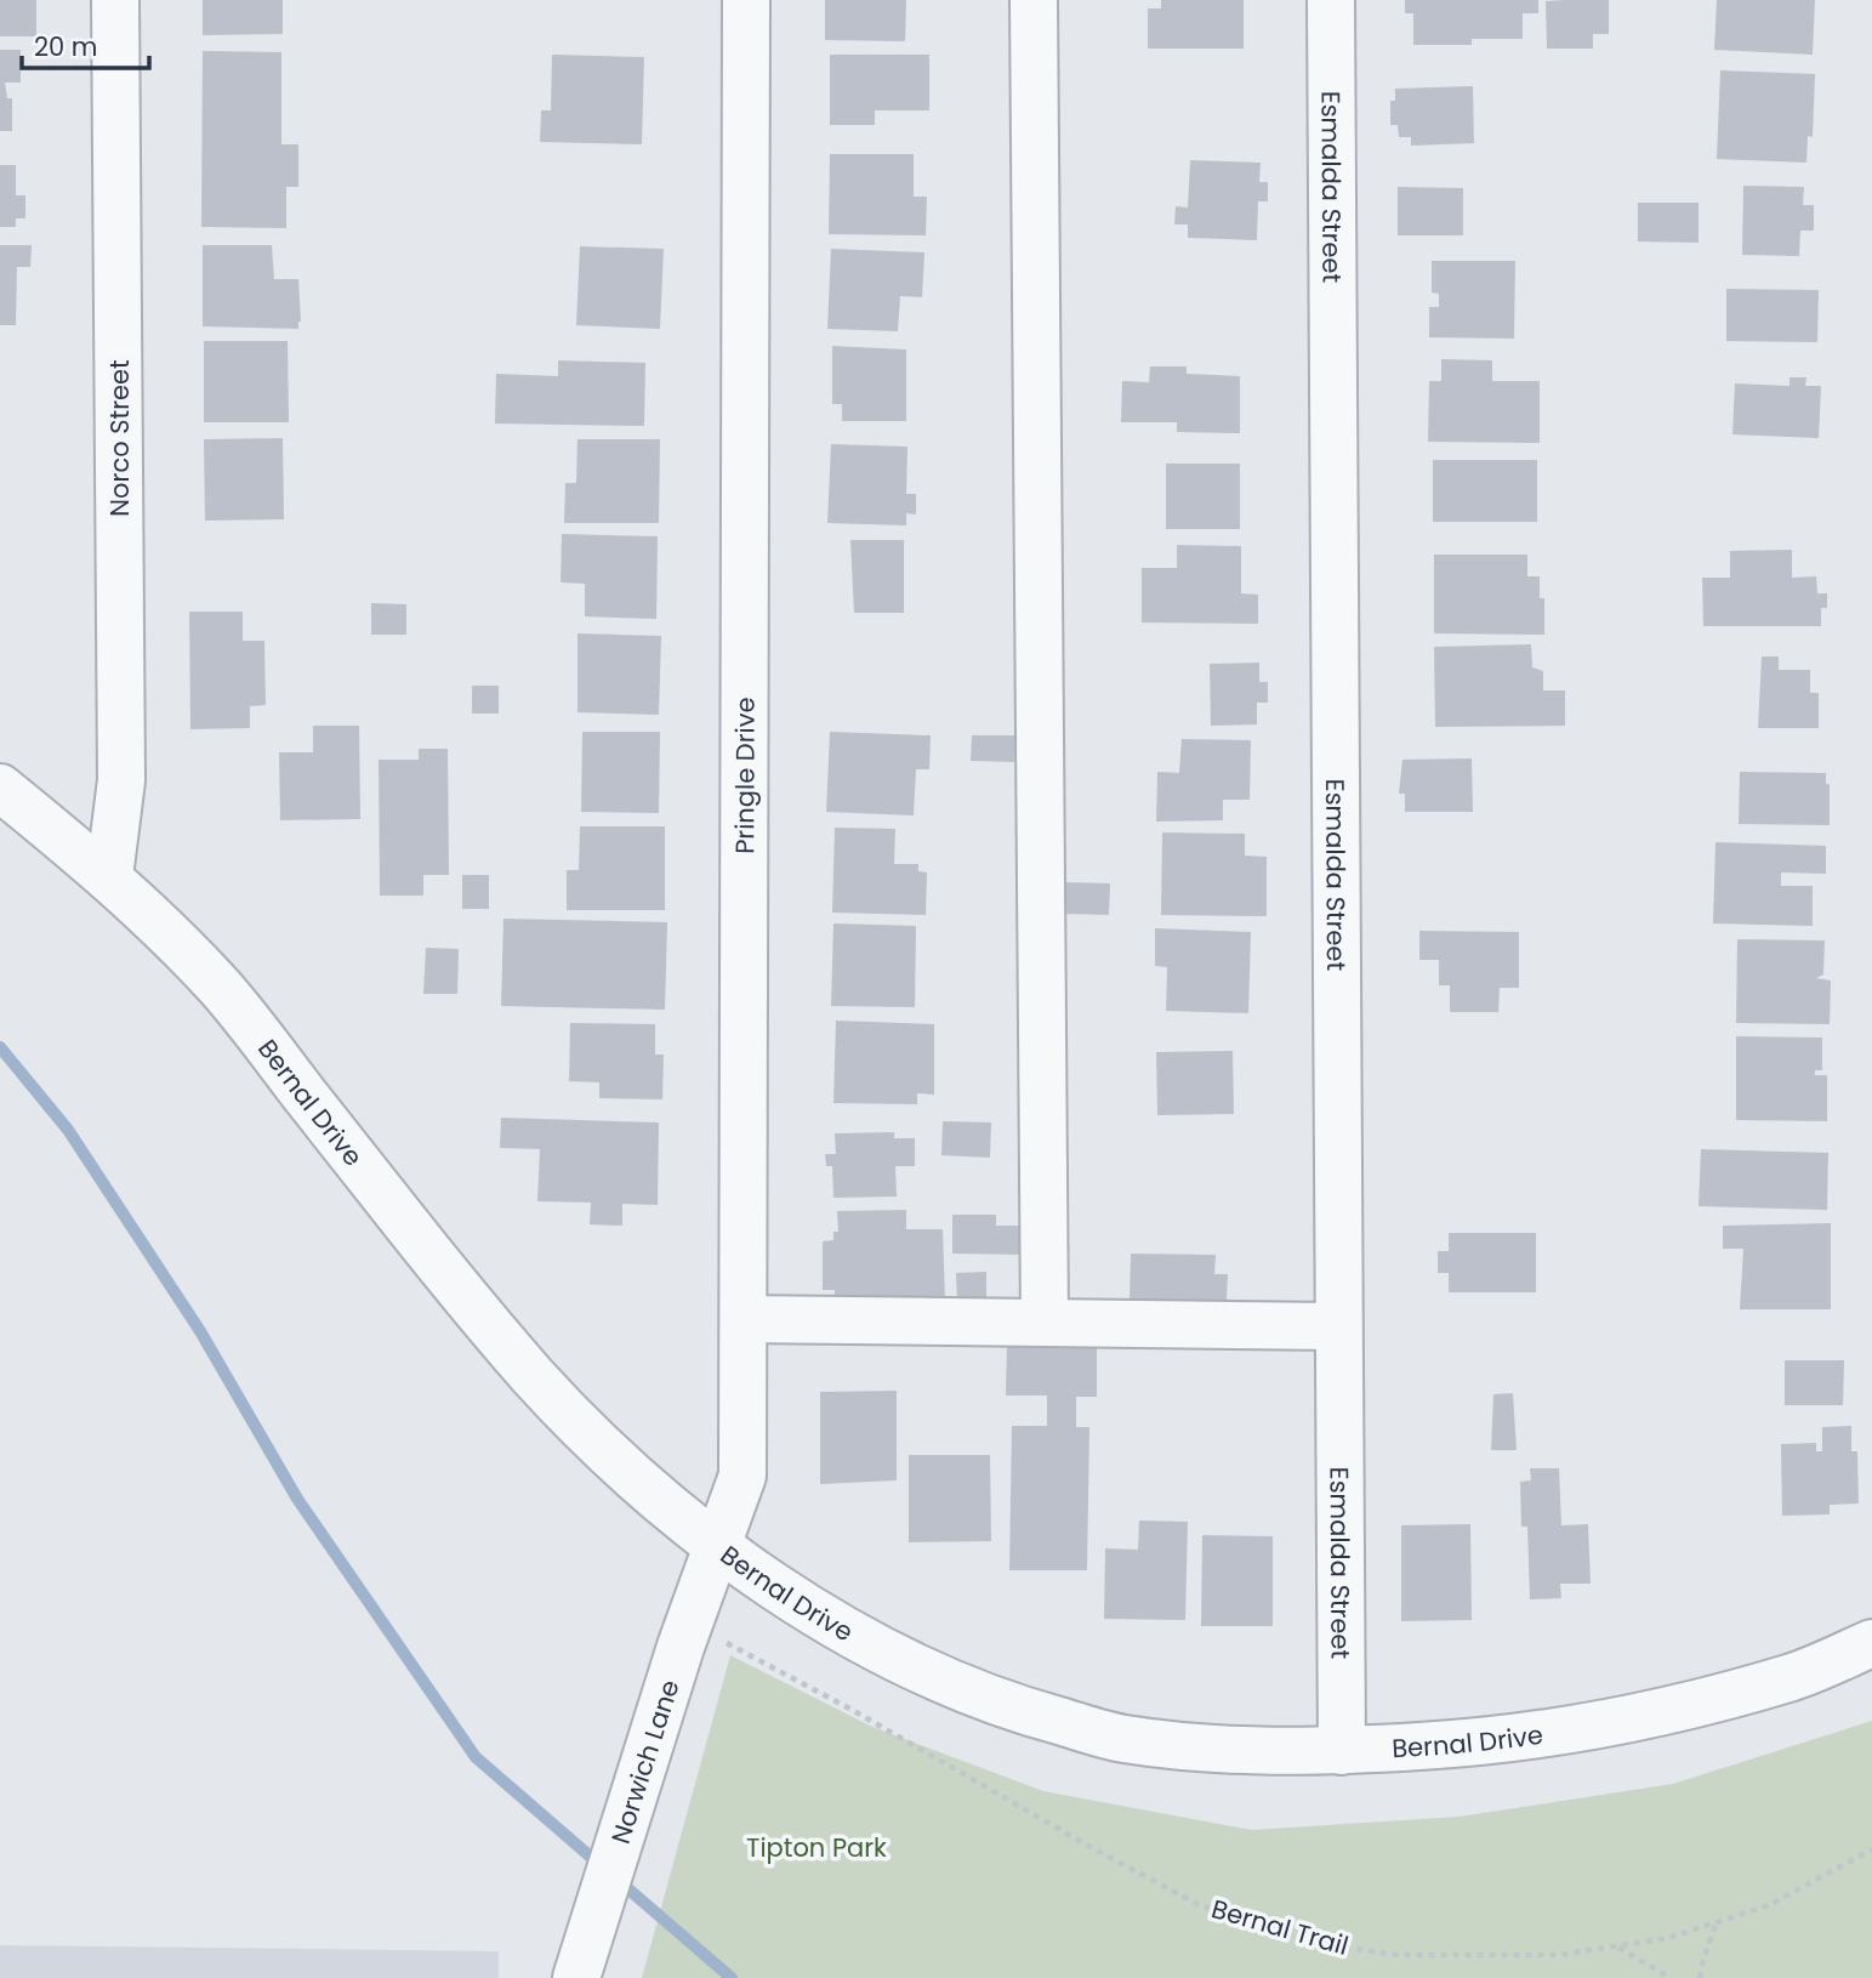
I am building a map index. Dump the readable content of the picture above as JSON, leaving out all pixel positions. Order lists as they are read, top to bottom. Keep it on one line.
{"streets":{"street":["Esmalda Street","Norco Street","Pringle Drive","Bernal Drive","Norwich Lane"],"path":["Bernal Trail"]},"crossings":[["Esmalda Street","Bernal Drive"],["Norco Street","Bernal Drive"],["Pringle Drive","Bernal Drive"],["Pringle Drive","Norwich Lane"],["Bernal Drive","Norwich Lane"],["Norwich Lane","Bernal Trail"]],"parks":["Tipton Park"],"scale_bar":"20 m"}
